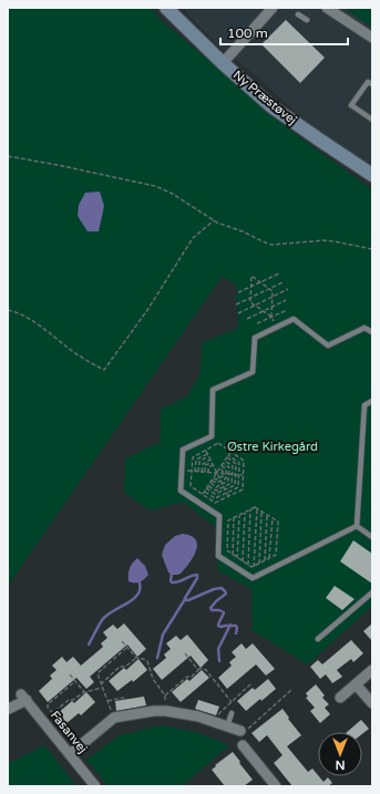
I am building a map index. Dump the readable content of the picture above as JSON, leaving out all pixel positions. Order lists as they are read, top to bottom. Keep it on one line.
{"streets":{"street":["Ny Præstøvej","Fasanvej"]},"parks":["Østre Kirkegård"],"scale_bar":"100 m","north":"bottom"}
